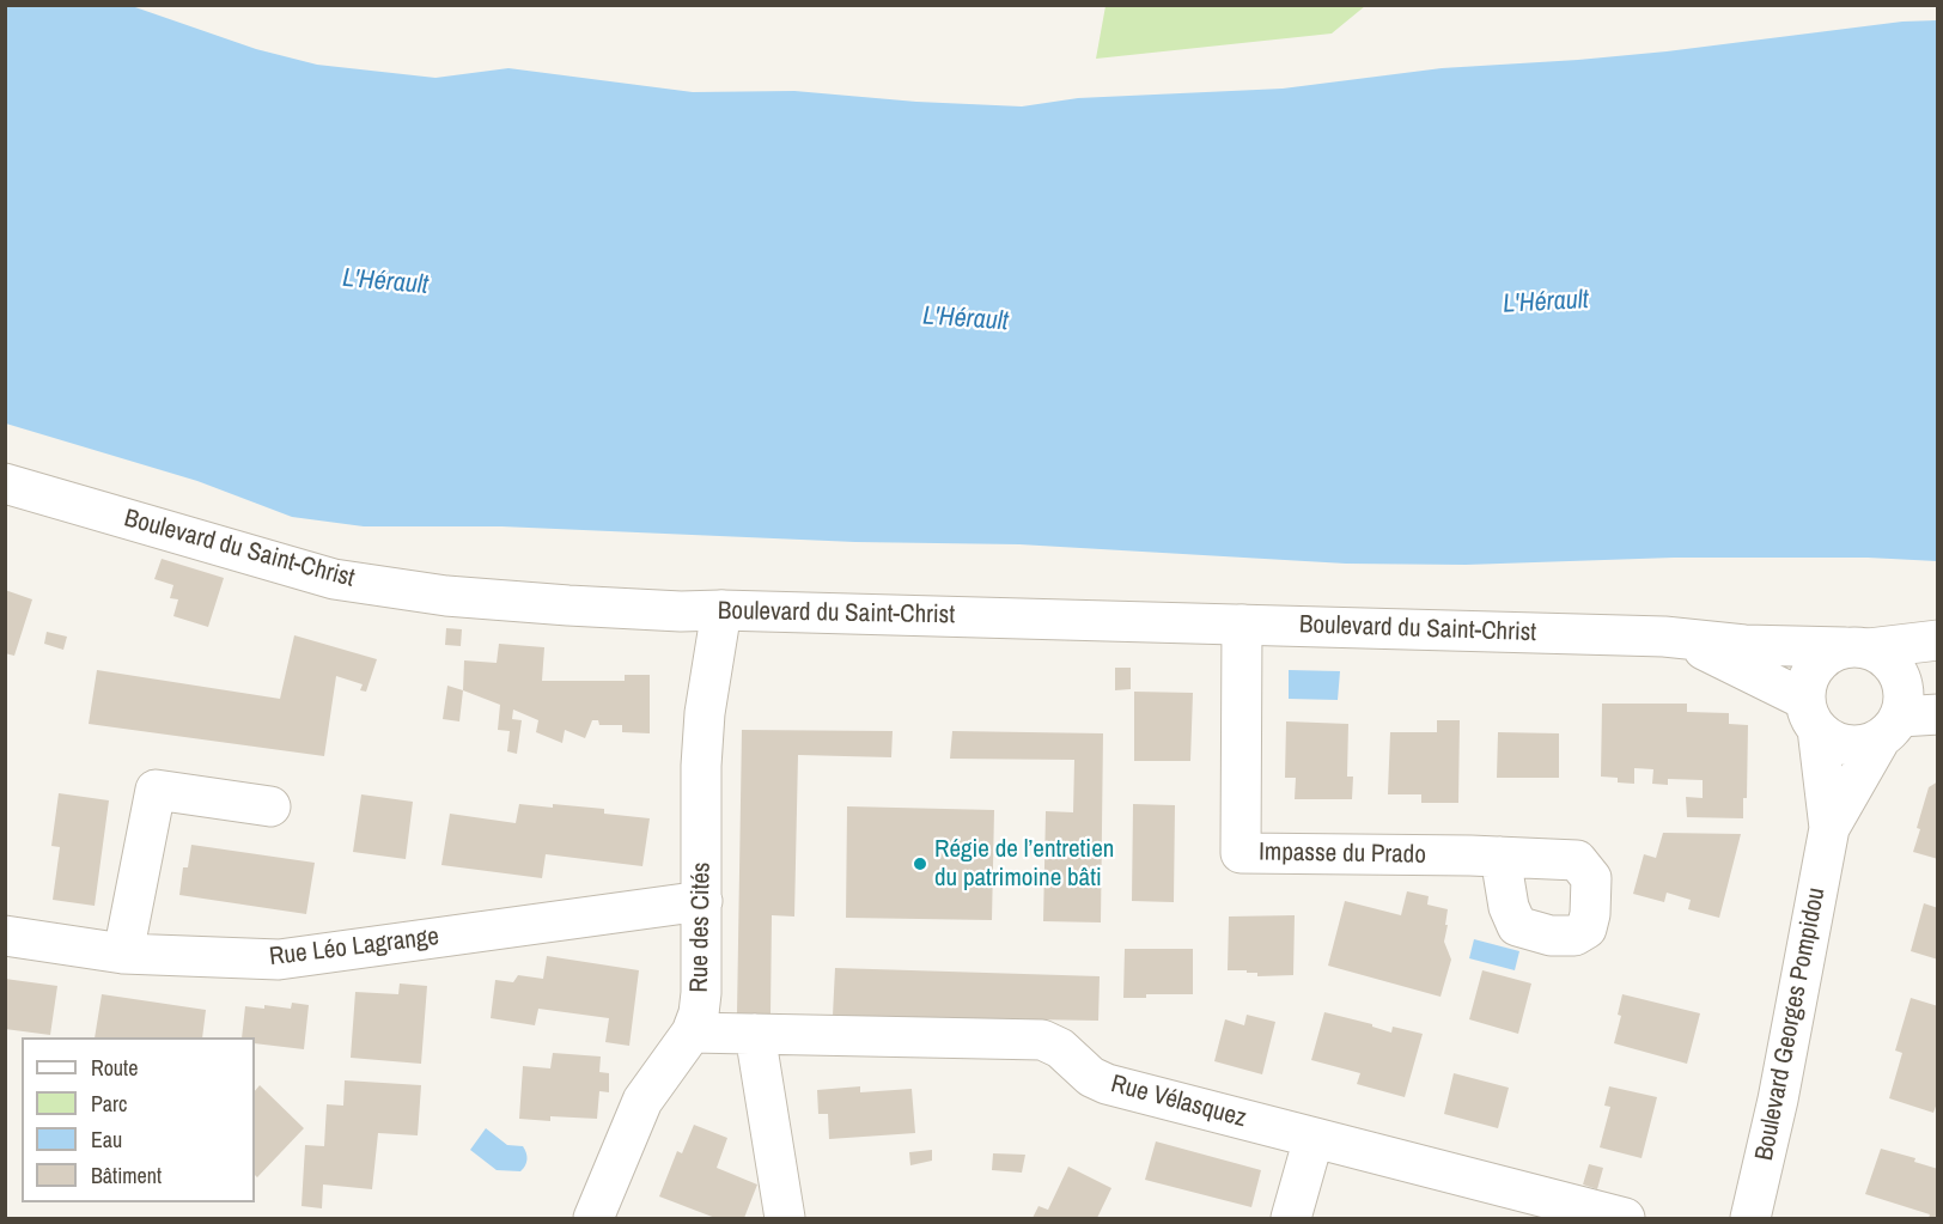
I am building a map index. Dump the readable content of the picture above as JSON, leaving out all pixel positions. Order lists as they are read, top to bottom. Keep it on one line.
{"streets":{"street":["Boulevard du Saint-Christ","Impasse du Prado","Rue des Cités","Rue Léo Lagrange","Boulevard Georges Pompidou","Rue Vélasquez"]},"crossings":[["Boulevard du Saint-Christ","Impasse du Prado"],["Boulevard du Saint-Christ","Rue des Cités"],["Boulevard du Saint-Christ","Boulevard Georges Pompidou"],["Rue des Cités","Rue Léo Lagrange"],["Rue des Cités","Rue Vélasquez"]],"water":["L'Hérault"],"places":["Régie de l’entretien du patrimoine bâti"],"legend":["Route","Parc","Eau","Bâtiment"]}
